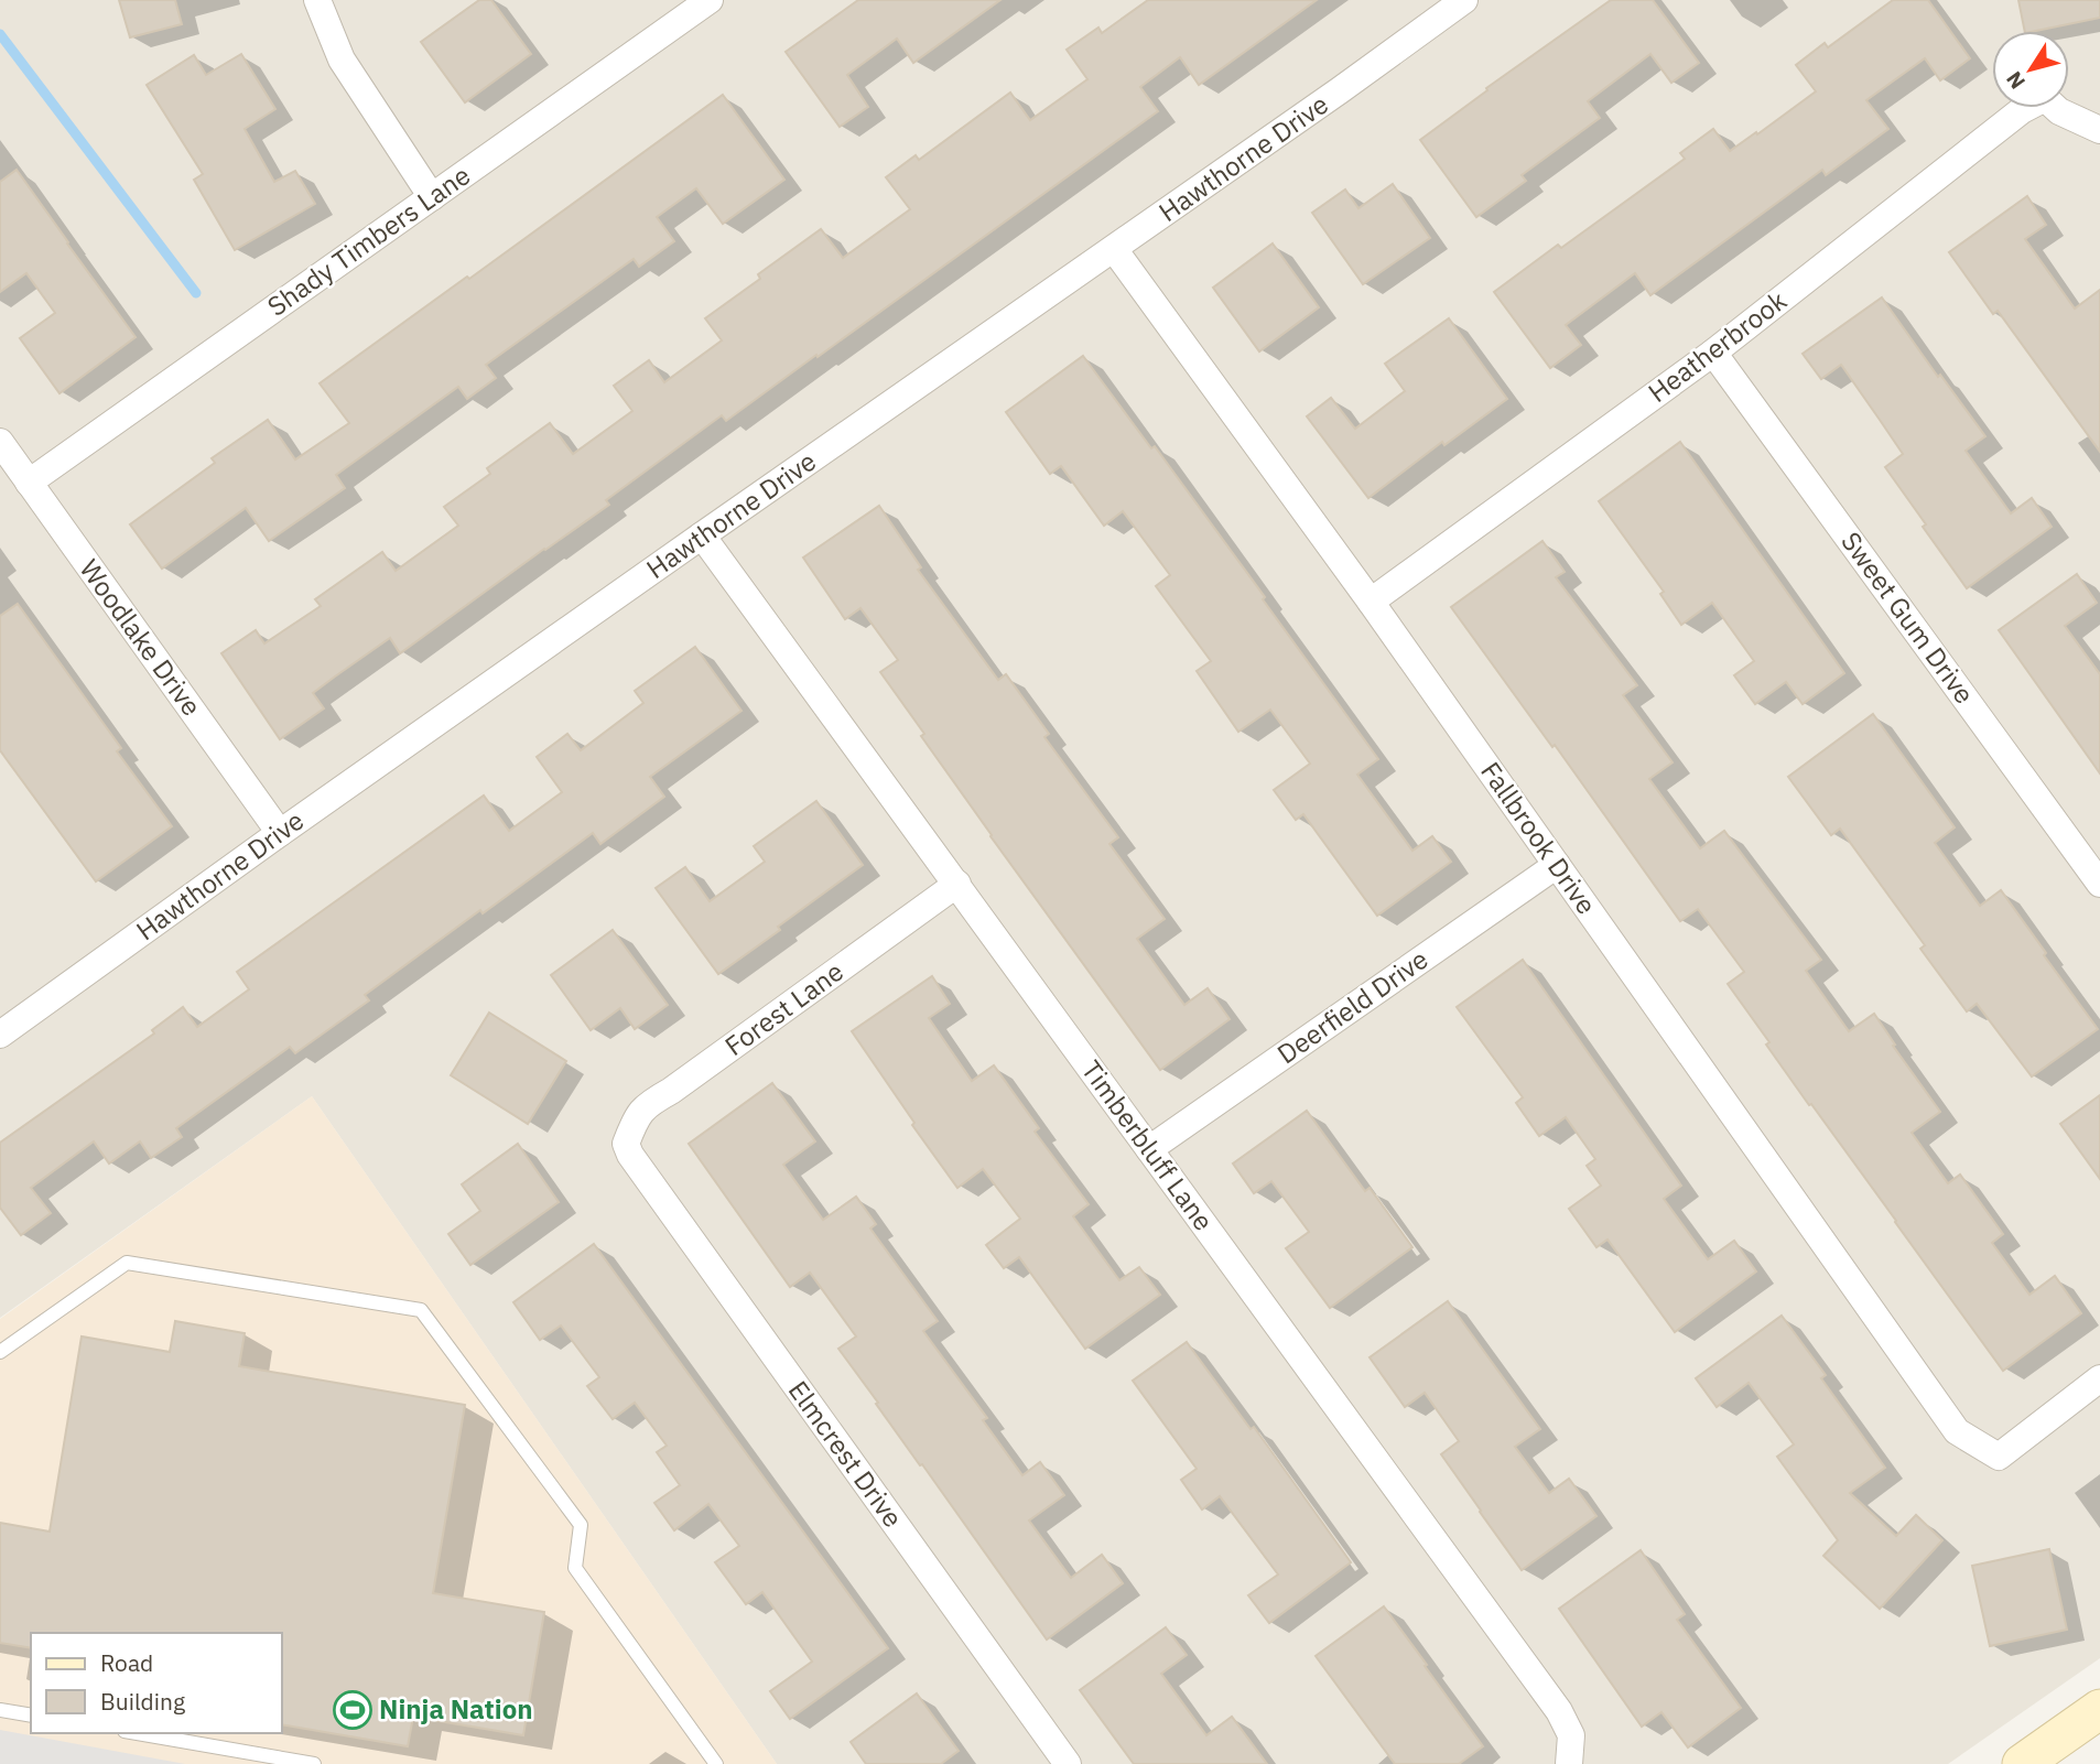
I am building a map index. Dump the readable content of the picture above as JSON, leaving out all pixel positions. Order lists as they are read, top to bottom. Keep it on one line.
{"streets":{"street":["Hawthorne Drive","Shady Timbers Lane","Heatherbrook","Sweet Gum Drive","Woodlake Drive","Fallbrook Drive","Deerfield Drive","Forest Lane","Timberbluff Lane","Elmcrest Drive"]},"crossings":[["Hawthorne Drive","Woodlake Drive"],["Hawthorne Drive","Fallbrook Drive"],["Hawthorne Drive","Timberbluff Lane"],["Shady Timbers Lane","Woodlake Drive"],["Heatherbrook","Sweet Gum Drive"],["Heatherbrook","Fallbrook Drive"],["Fallbrook Drive","Deerfield Drive"],["Deerfield Drive","Timberbluff Lane"],["Forest Lane","Timberbluff Lane"],["Forest Lane","Elmcrest Drive"]],"places":{"sports":["Ninja Nation"]},"legend":["Road","Building"],"north":"bottom left"}
